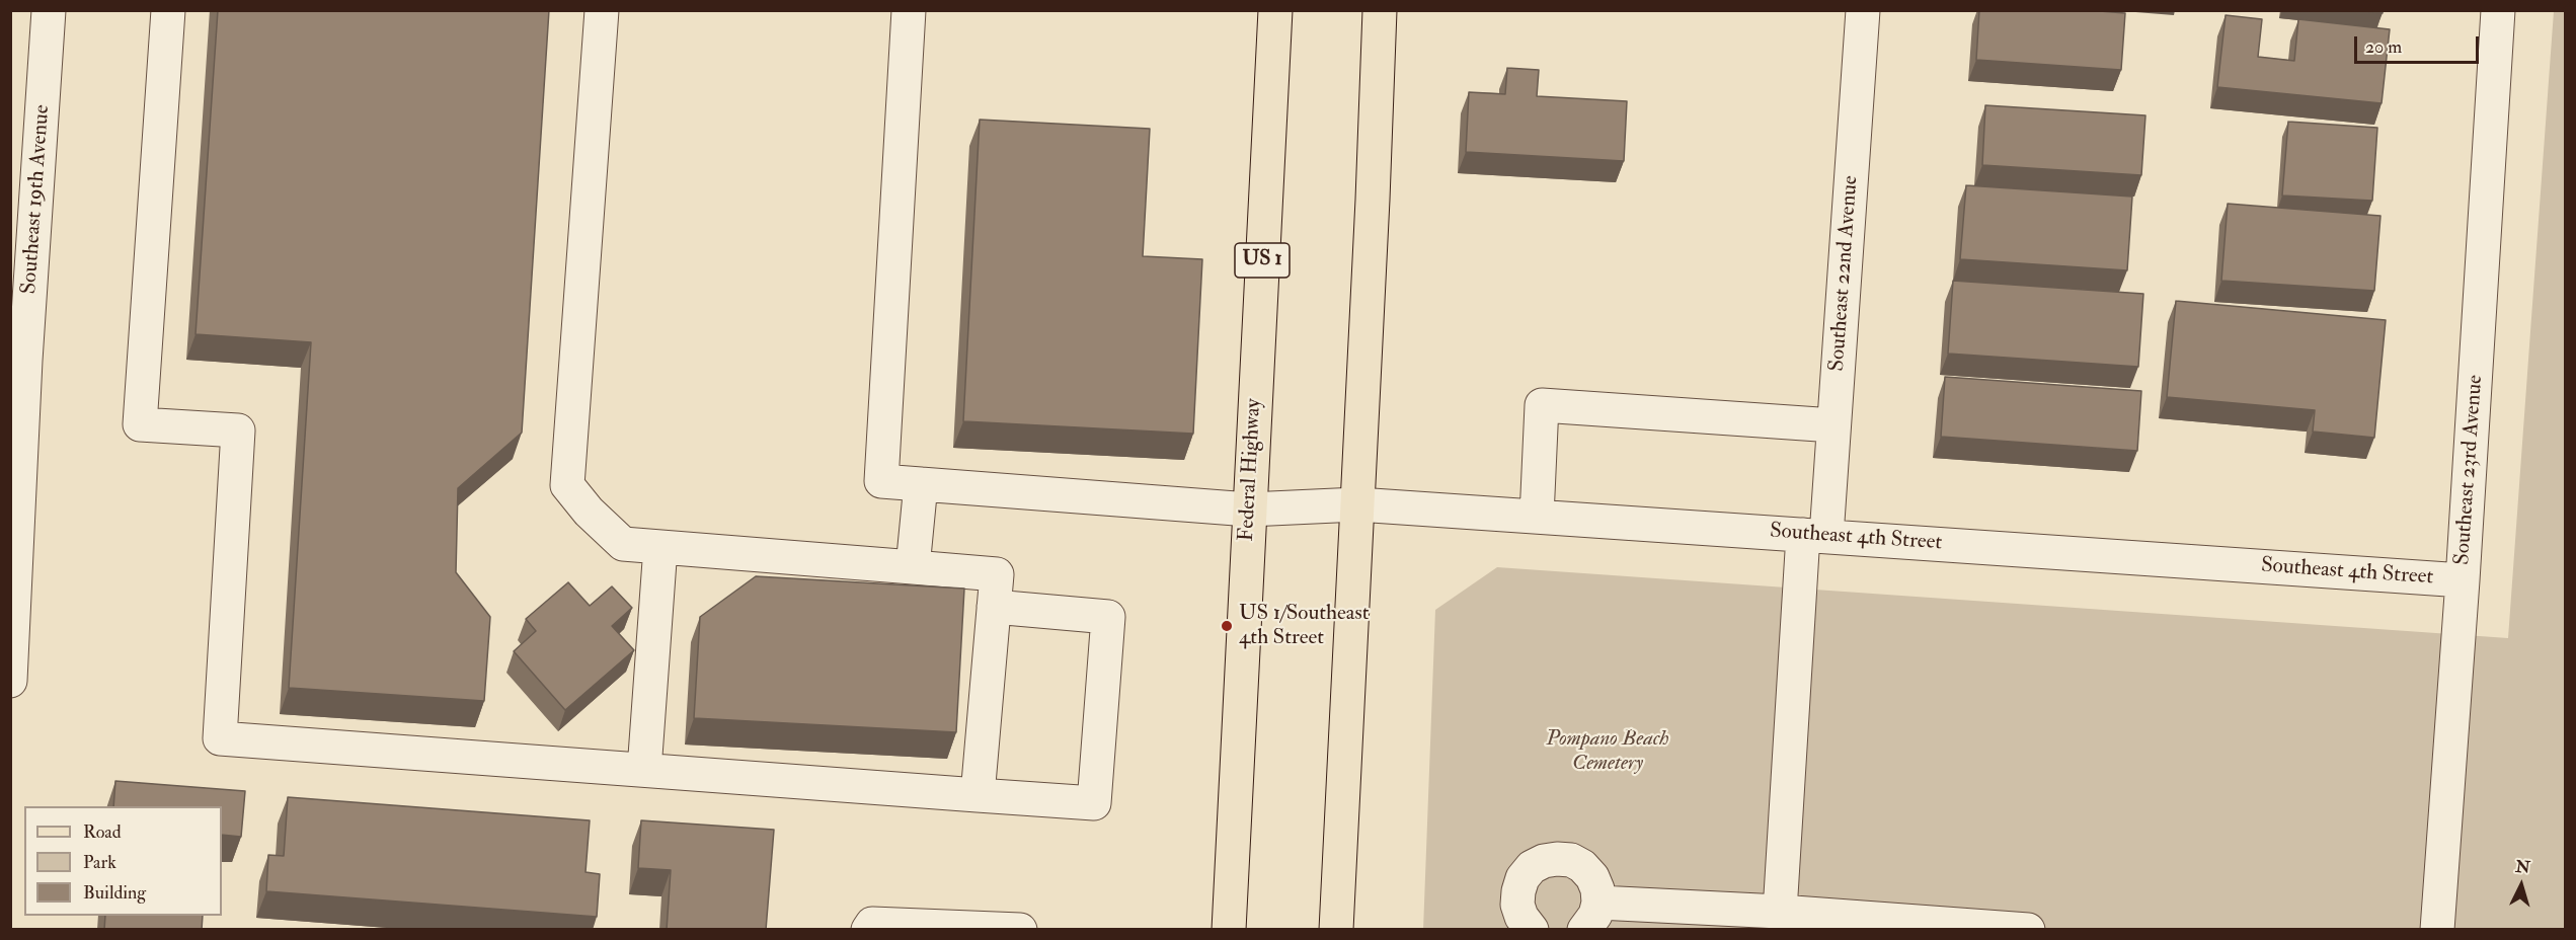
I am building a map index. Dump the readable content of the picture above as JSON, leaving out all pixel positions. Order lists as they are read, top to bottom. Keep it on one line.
{"streets":{"main road":["US 1","Federal Highway"],"street":["Southeast 19th Avenue","Southeast 22nd Avenue","Southeast 23rd Avenue","Southeast 4th Street"]},"crossings":[["Southeast 22nd Avenue","Southeast 4th Street"],["Federal Highway","Southeast 4th Street"],["Southeast 23rd Avenue","Southeast 4th Street"]],"parks":["Pompano Beach Cemetery"],"places":["US 1/Southeast 4th Street"],"legend":["Road","Park","Building"],"scale_bar":"20 m","north":"top"}
